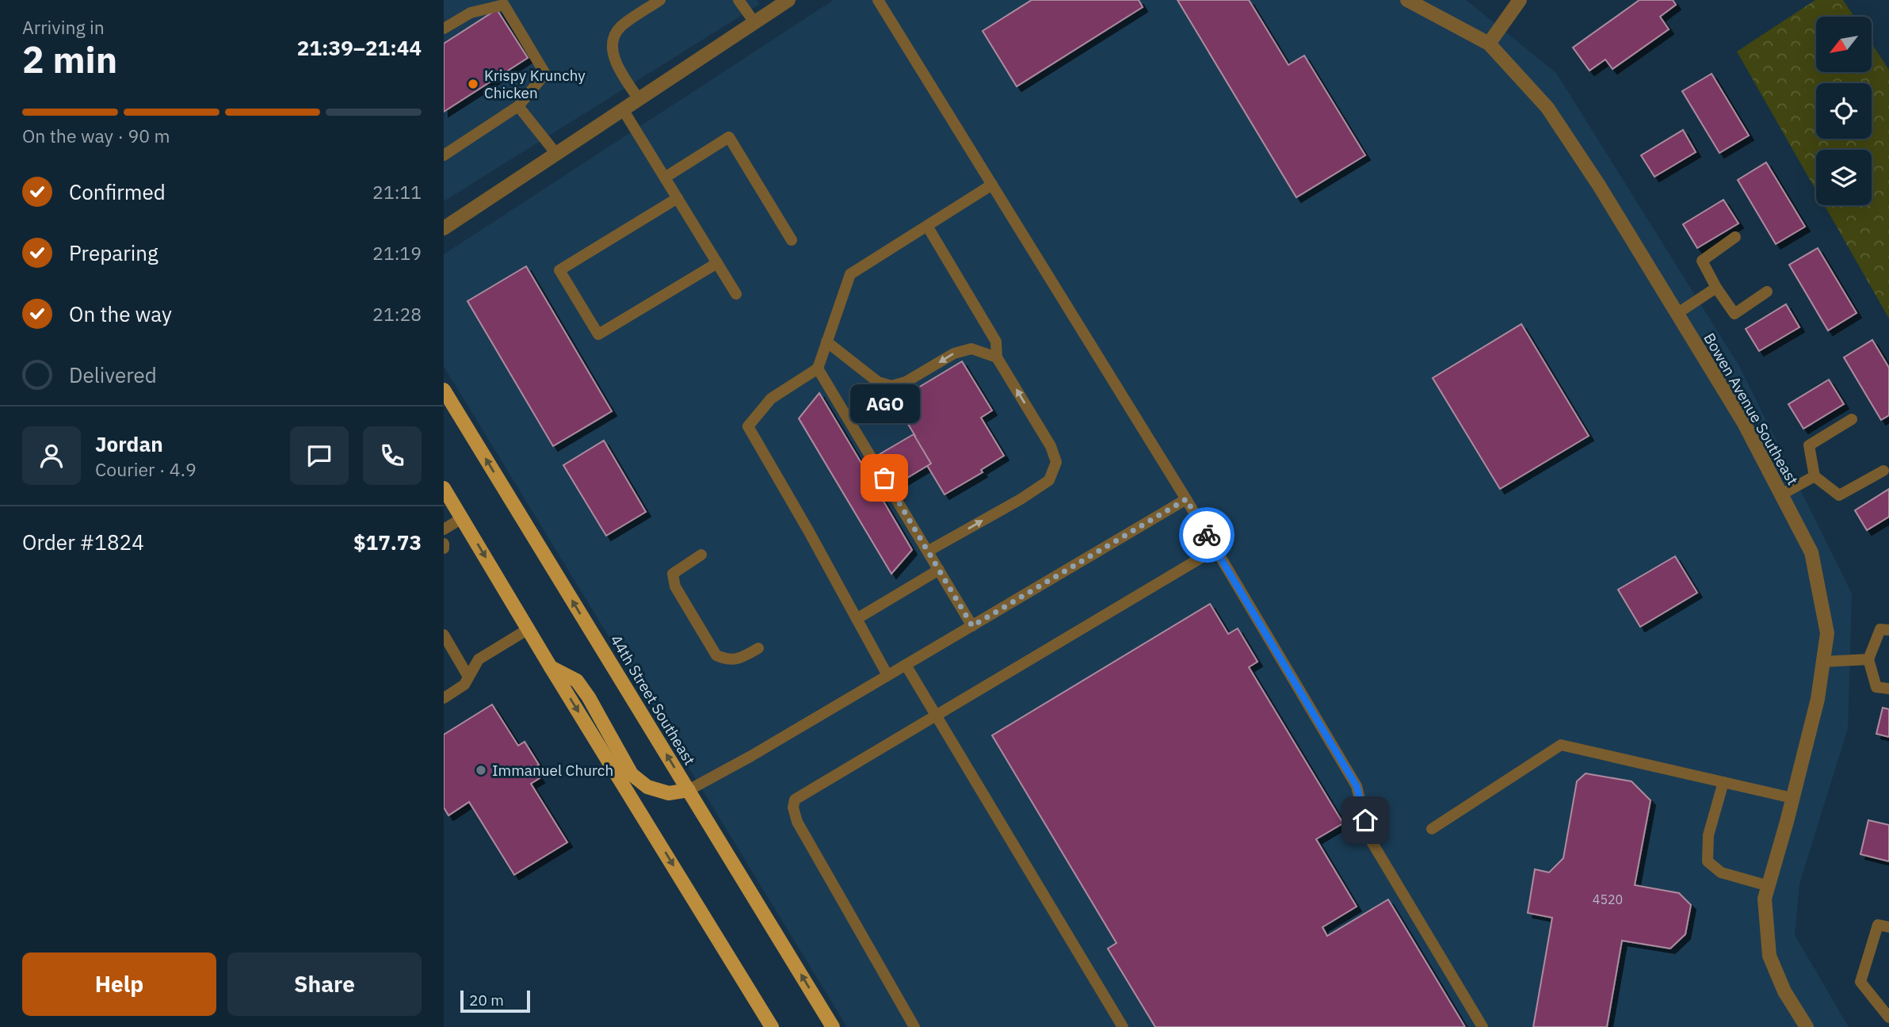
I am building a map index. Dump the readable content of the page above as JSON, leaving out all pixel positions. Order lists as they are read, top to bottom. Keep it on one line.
{"streets":{"main road":["44th Street Southeast"],"street":["Bowen Avenue Southeast"]},"places":["Krispy Krunchy Chicken","AGO","Immanuel Church"],"house_numbers":["4520"],"scale_bar":"20 m","north":"bottom left","page":{"heading":["2 min","Arriving in","21:39–21:44"],"panel":["Jordan","Courier · 4.9","Order #1824","$17.73"],"bar":"On the way · 90 m","list":[["Confirmed","21:11"],["Preparing","21:19"],["On the way","21:28"],"Delivered"],"bubble":"AGO","buttons":["Help","Share"],"scale":"20 m"}}
